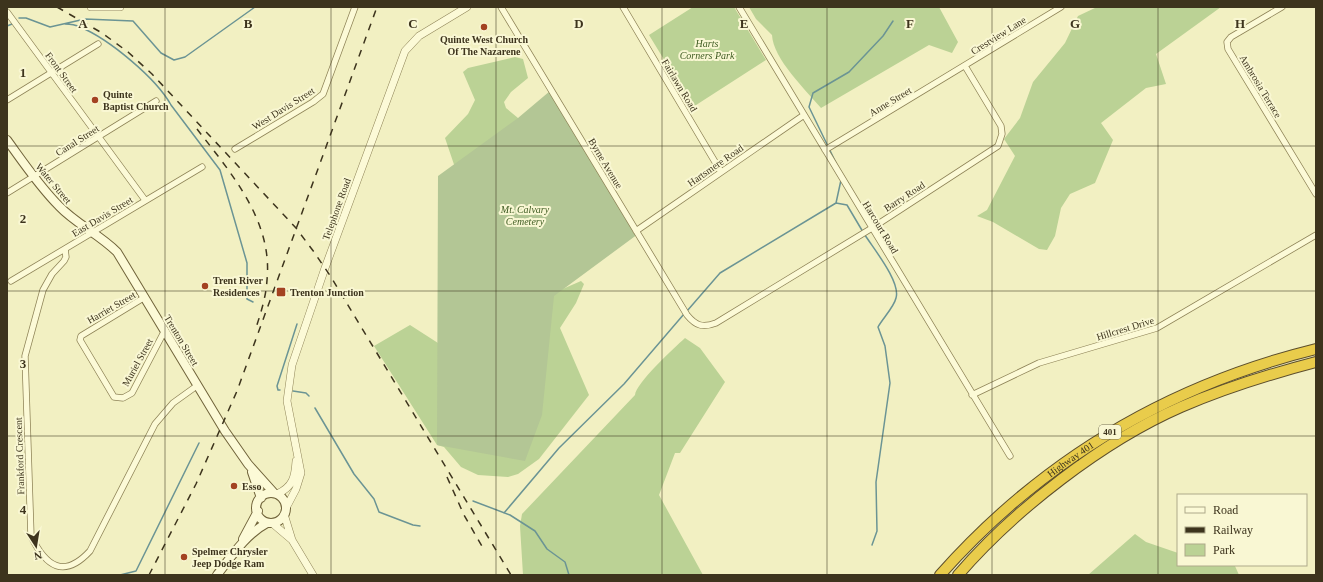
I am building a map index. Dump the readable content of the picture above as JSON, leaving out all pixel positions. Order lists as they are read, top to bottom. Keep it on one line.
{"streets":{"highway":["401","Highway 401"],"main road":["Water Street","Trenton Street"],"street":["Crestview Lane","Front Street","Fairlawn Road","Ambrosia Terrace","Anne Street","West Davis Street","Canal Street","Byrne Avenue","Hartsmere Road","Barry Road","Telephone Road","East Davis Street","Harcourt Road","Harriet Street","Hillcrest Drive","Muriel Street","Frankford Crescent"]},"crossings":[["Crestview Lane","Anne Street"],["Crestview Lane","Barry Road"],["Front Street","Canal Street"],["Front Street","East Davis Street"],["Fairlawn Road","Hartsmere Road"],["Anne Street","Barry Road"],["Anne Street","Harcourt Road"],["Canal Street","Water Street"],["Byrne Avenue","Hartsmere Road"],["Byrne Avenue","Barry Road"],["Hartsmere Road","Harcourt Road"],["Water Street","East Davis Street"],["Water Street","Trenton Street"],["Barry Road","Harcourt Road"],["Telephone Road","Trenton Street"],["East Davis Street","Trenton Street"],["East Davis Street","Frankford Crescent"],["Harcourt Road","Hillcrest Drive"],["Harriet Street","Trenton Street"],["Harriet Street","Muriel Street"],["Trenton Street","Muriel Street"],["Trenton Street","Frankford Crescent"]],"parks":["Harts Corners Park","Mt. Calvary Cemetery"],"places":{"other":["Quinte West Church Of The Nazarene","Quinte Baptist Church","Trent River Residences","Esso","Spelmer Chrysler Jeep Dodge Ram"],"transit":["Trenton Junction"]},"legend":["Road","Railway","Park"],"north":"bottom","grid":{"columns":["A","B","C","D","E","F","G","H"],"rows":["1","2","3","4"]}}
